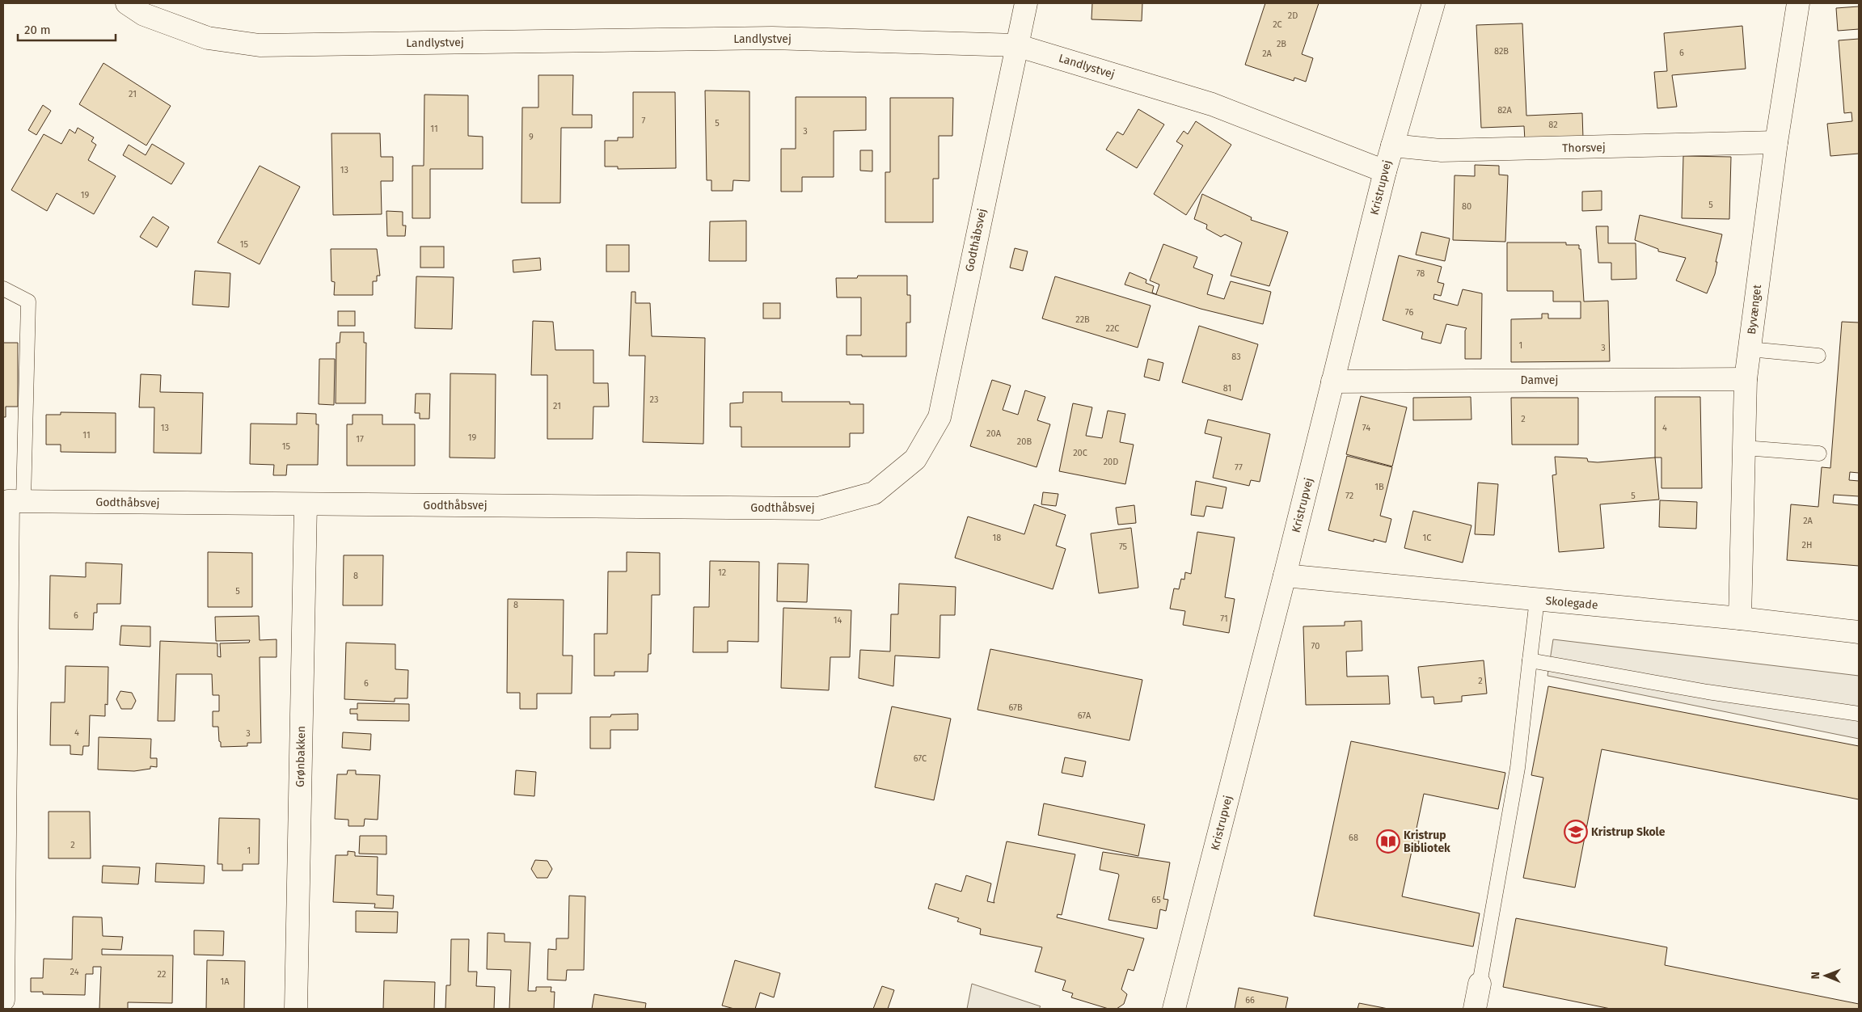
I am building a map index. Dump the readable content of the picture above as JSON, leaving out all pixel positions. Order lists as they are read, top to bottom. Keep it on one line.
{"streets":{"street":["Landlystvej","Thorsvej","Kristrupvej","Godthåbsvej","Byvænget","Damvej","Skolegade","Grønbakken"]},"crossings":[["Landlystvej","Kristrupvej"],["Landlystvej","Godthåbsvej"],["Thorsvej","Kristrupvej"],["Thorsvej","Byvænget"],["Kristrupvej","Damvej"],["Kristrupvej","Skolegade"],["Godthåbsvej","Grønbakken"],["Byvænget","Damvej"],["Byvænget","Skolegade"]],"places":{"school or university":["Kristrup Skole"],"library":["Kristrup Bibliotek"]},"house_numbers":["2D","2C","2B","82B","6","2A","21","82A","7","5","82","11","3","9","13","19","5","80","15","78","76","22B","22C","1","3","83","81","23","21","2","13","74","4","20A","11","19","17","20B","15","20C","20D","77","1B","72","5","2A","18","1C","2H","75","12","8","5","8","6","71","14","70","2","6","67B","67A","4","3","67C","68","2","1","65","24","22","1A","66"],"scale_bar":"20 m","north":"left"}
